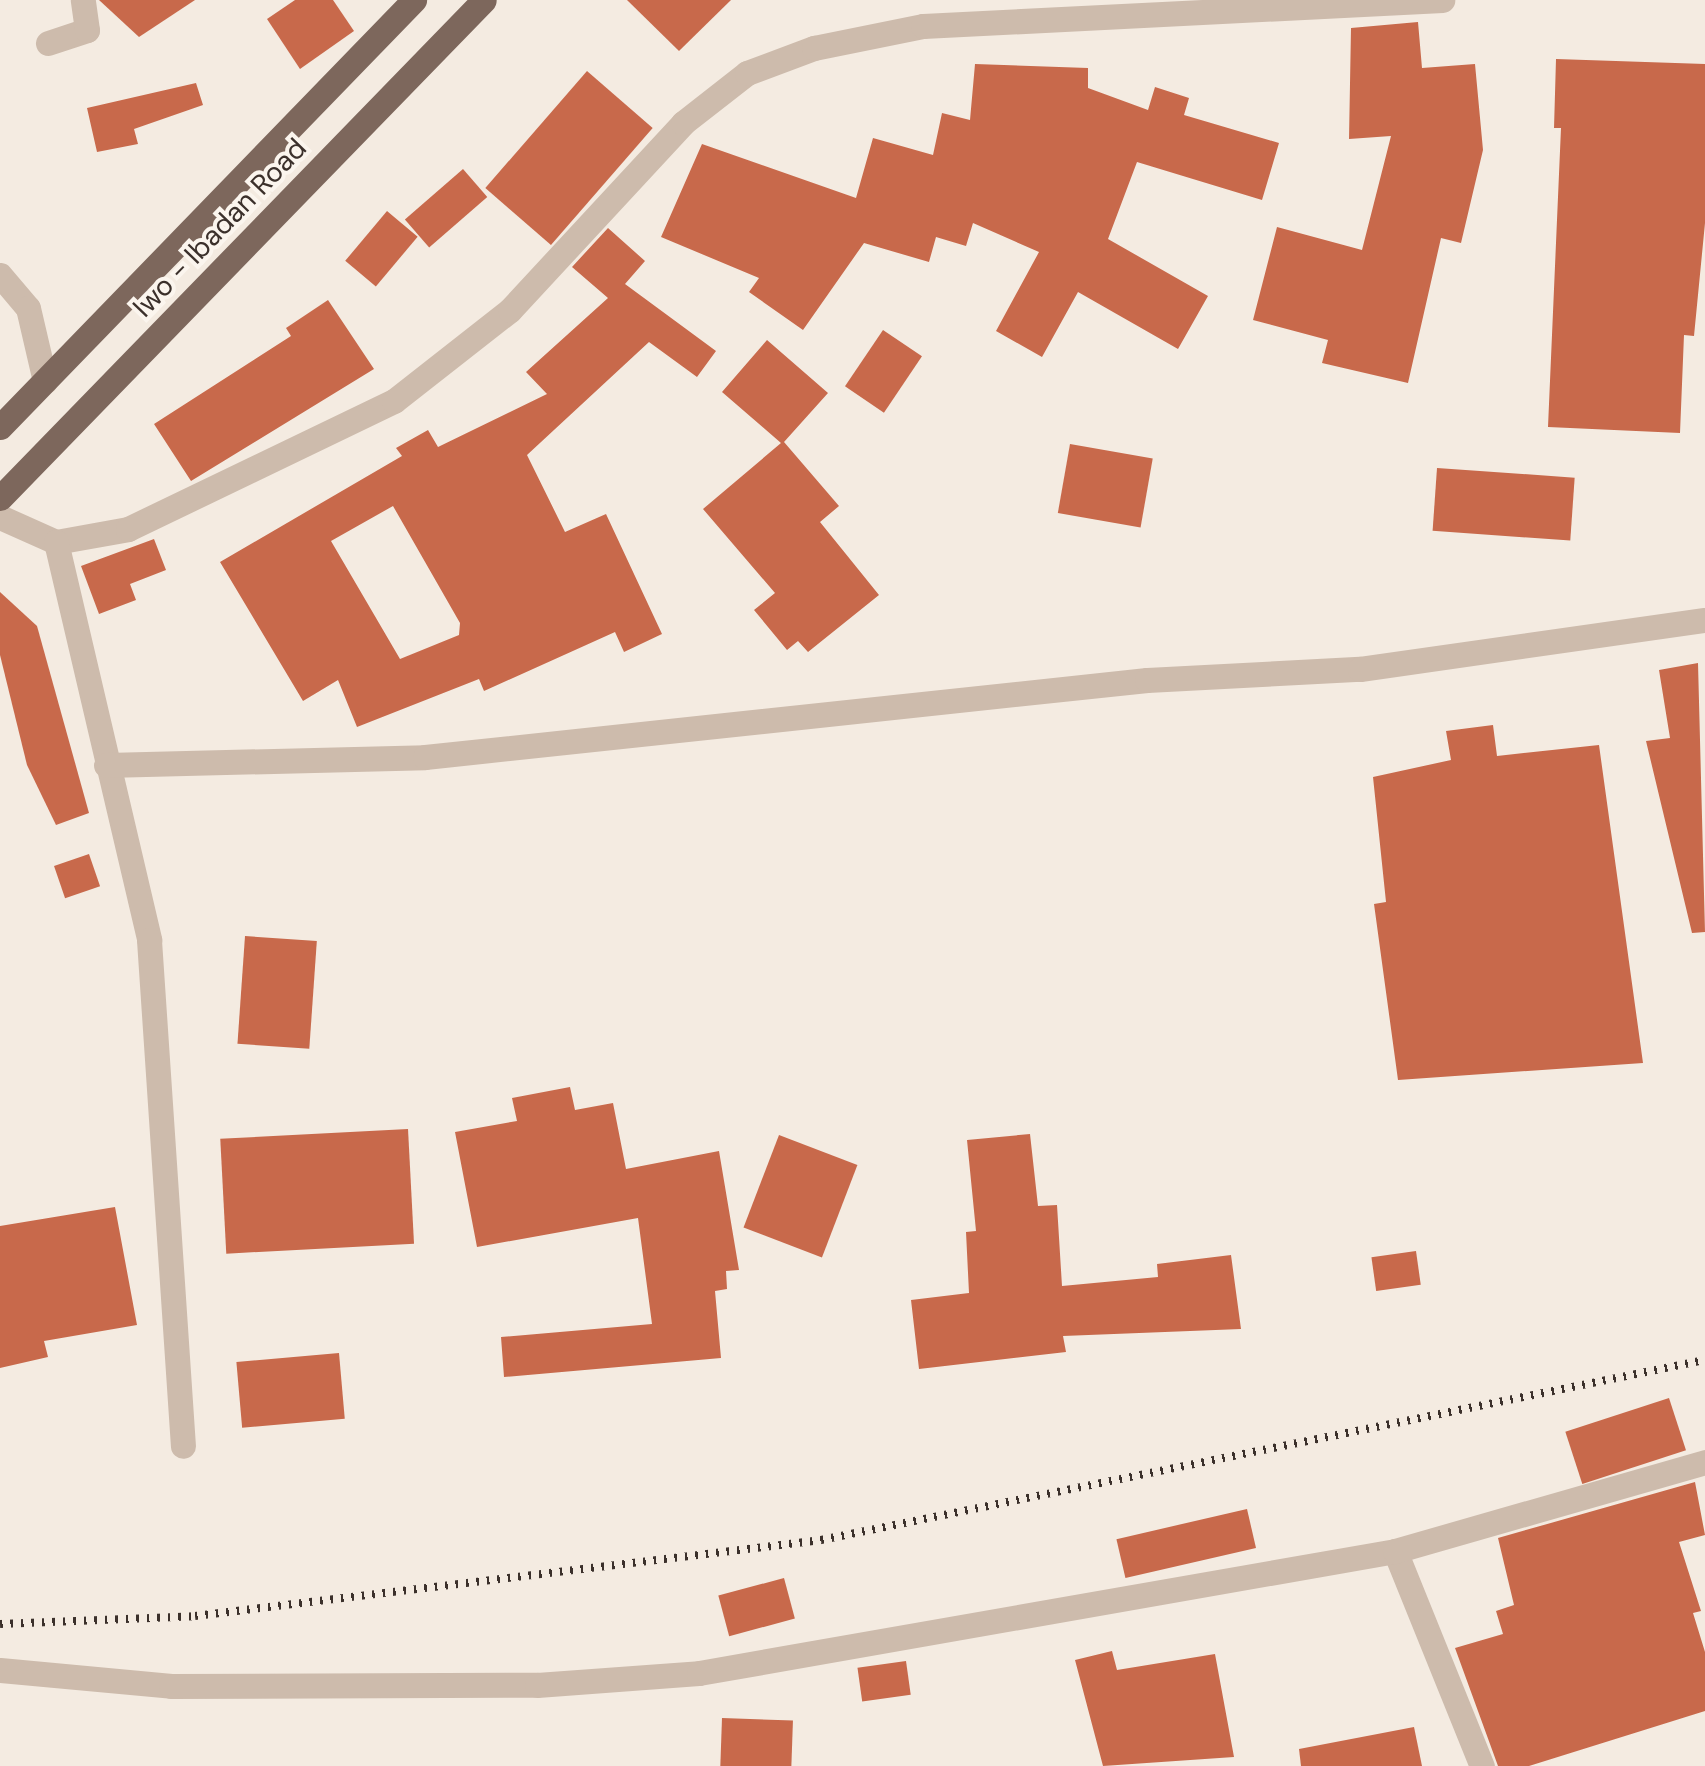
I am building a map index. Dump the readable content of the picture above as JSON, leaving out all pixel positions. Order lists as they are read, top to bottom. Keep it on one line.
{"streets":{"main road":["Iwo - Ibadan Road"]}}
